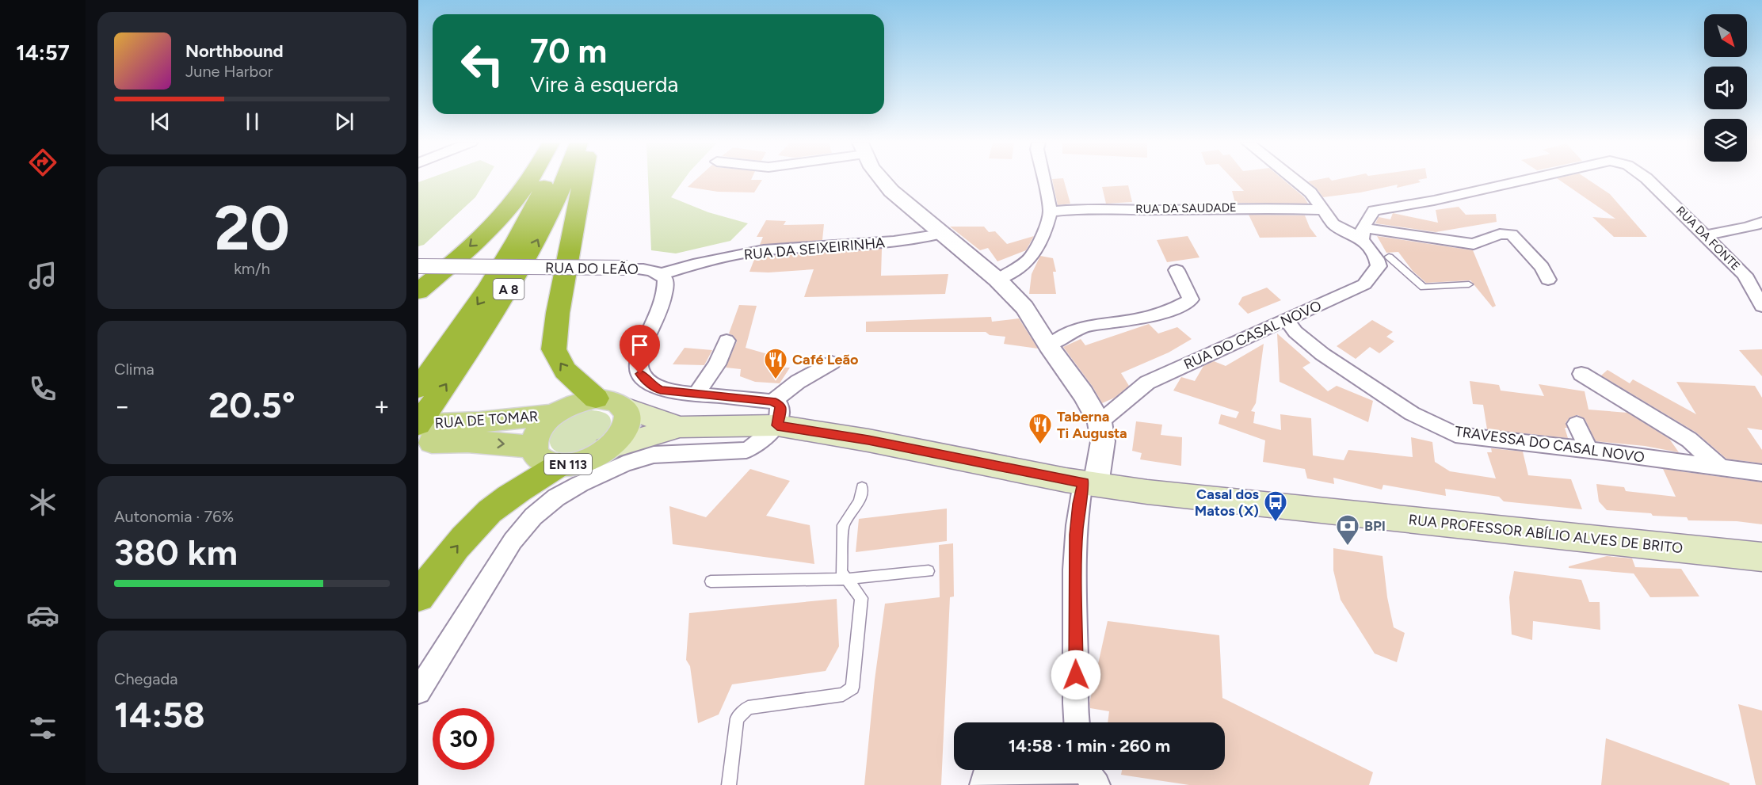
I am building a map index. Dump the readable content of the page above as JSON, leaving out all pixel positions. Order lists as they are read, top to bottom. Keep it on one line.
{"streets":{"highway":["A 8"],"main road":["RUA DE TOMAR","EN 113","RUA PROFESSOR ABÍLIO ALVES DE BRITO"],"street":["RUA DA SAUDADE","RUA DA FONTE","RUA DA SEIXEIRINHA","RUA DO LEÃO","RUA DO CASAL NOVO","TRAVESSA DO CASAL NOVO"]},"crossings":[["RUA DA FONTE","RUA DO CASAL NOVO"],["RUA DA SEIXEIRINHA","RUA DO LEÃO"],["A 8","RUA DE TOMAR"],["RUA DO CASAL NOVO","TRAVESSA DO CASAL NOVO"],["RUA DE TOMAR","EN 113"],["RUA DE TOMAR","RUA PROFESSOR ABÍLIO ALVES DE BRITO"],["EN 113","RUA PROFESSOR ABÍLIO ALVES DE BRITO"]],"places":{"restaurant":["Café Leão","Taberna Ti Augusta"],"bus stop":["Casal dos Matos (X)"],"bank":["BPI"]},"north":"bottom right","page":{"tabs":"14:57","turn":["70 m","Vire à esquerda"],"song":["Northbound","June Harbor"],"tile":[["20","km/h"],"Clima",["Autonomia · 76%","380 km"],["Chegada","14:58"]],"heat":["−","20.5°","+"],"limit":"30","trip":"14:58 · 1 min · 260 m"}}
